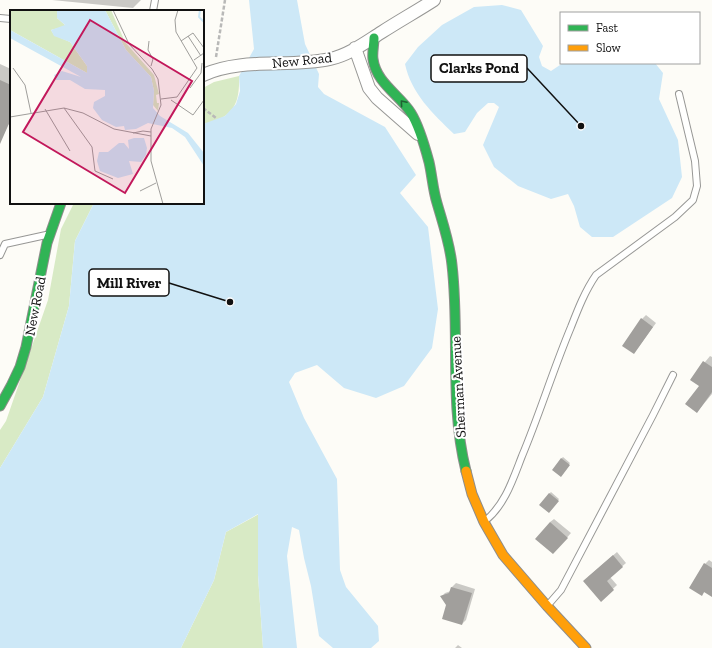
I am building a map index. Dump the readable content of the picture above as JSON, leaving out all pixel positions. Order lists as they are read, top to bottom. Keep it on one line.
{"streets":{"street":["New Road","Sherman Avenue"]},"crossings":[["New Road","Sherman Avenue"]],"places":["Clarks Pond","Mill River"],"legend":["Fast","Slow"]}
